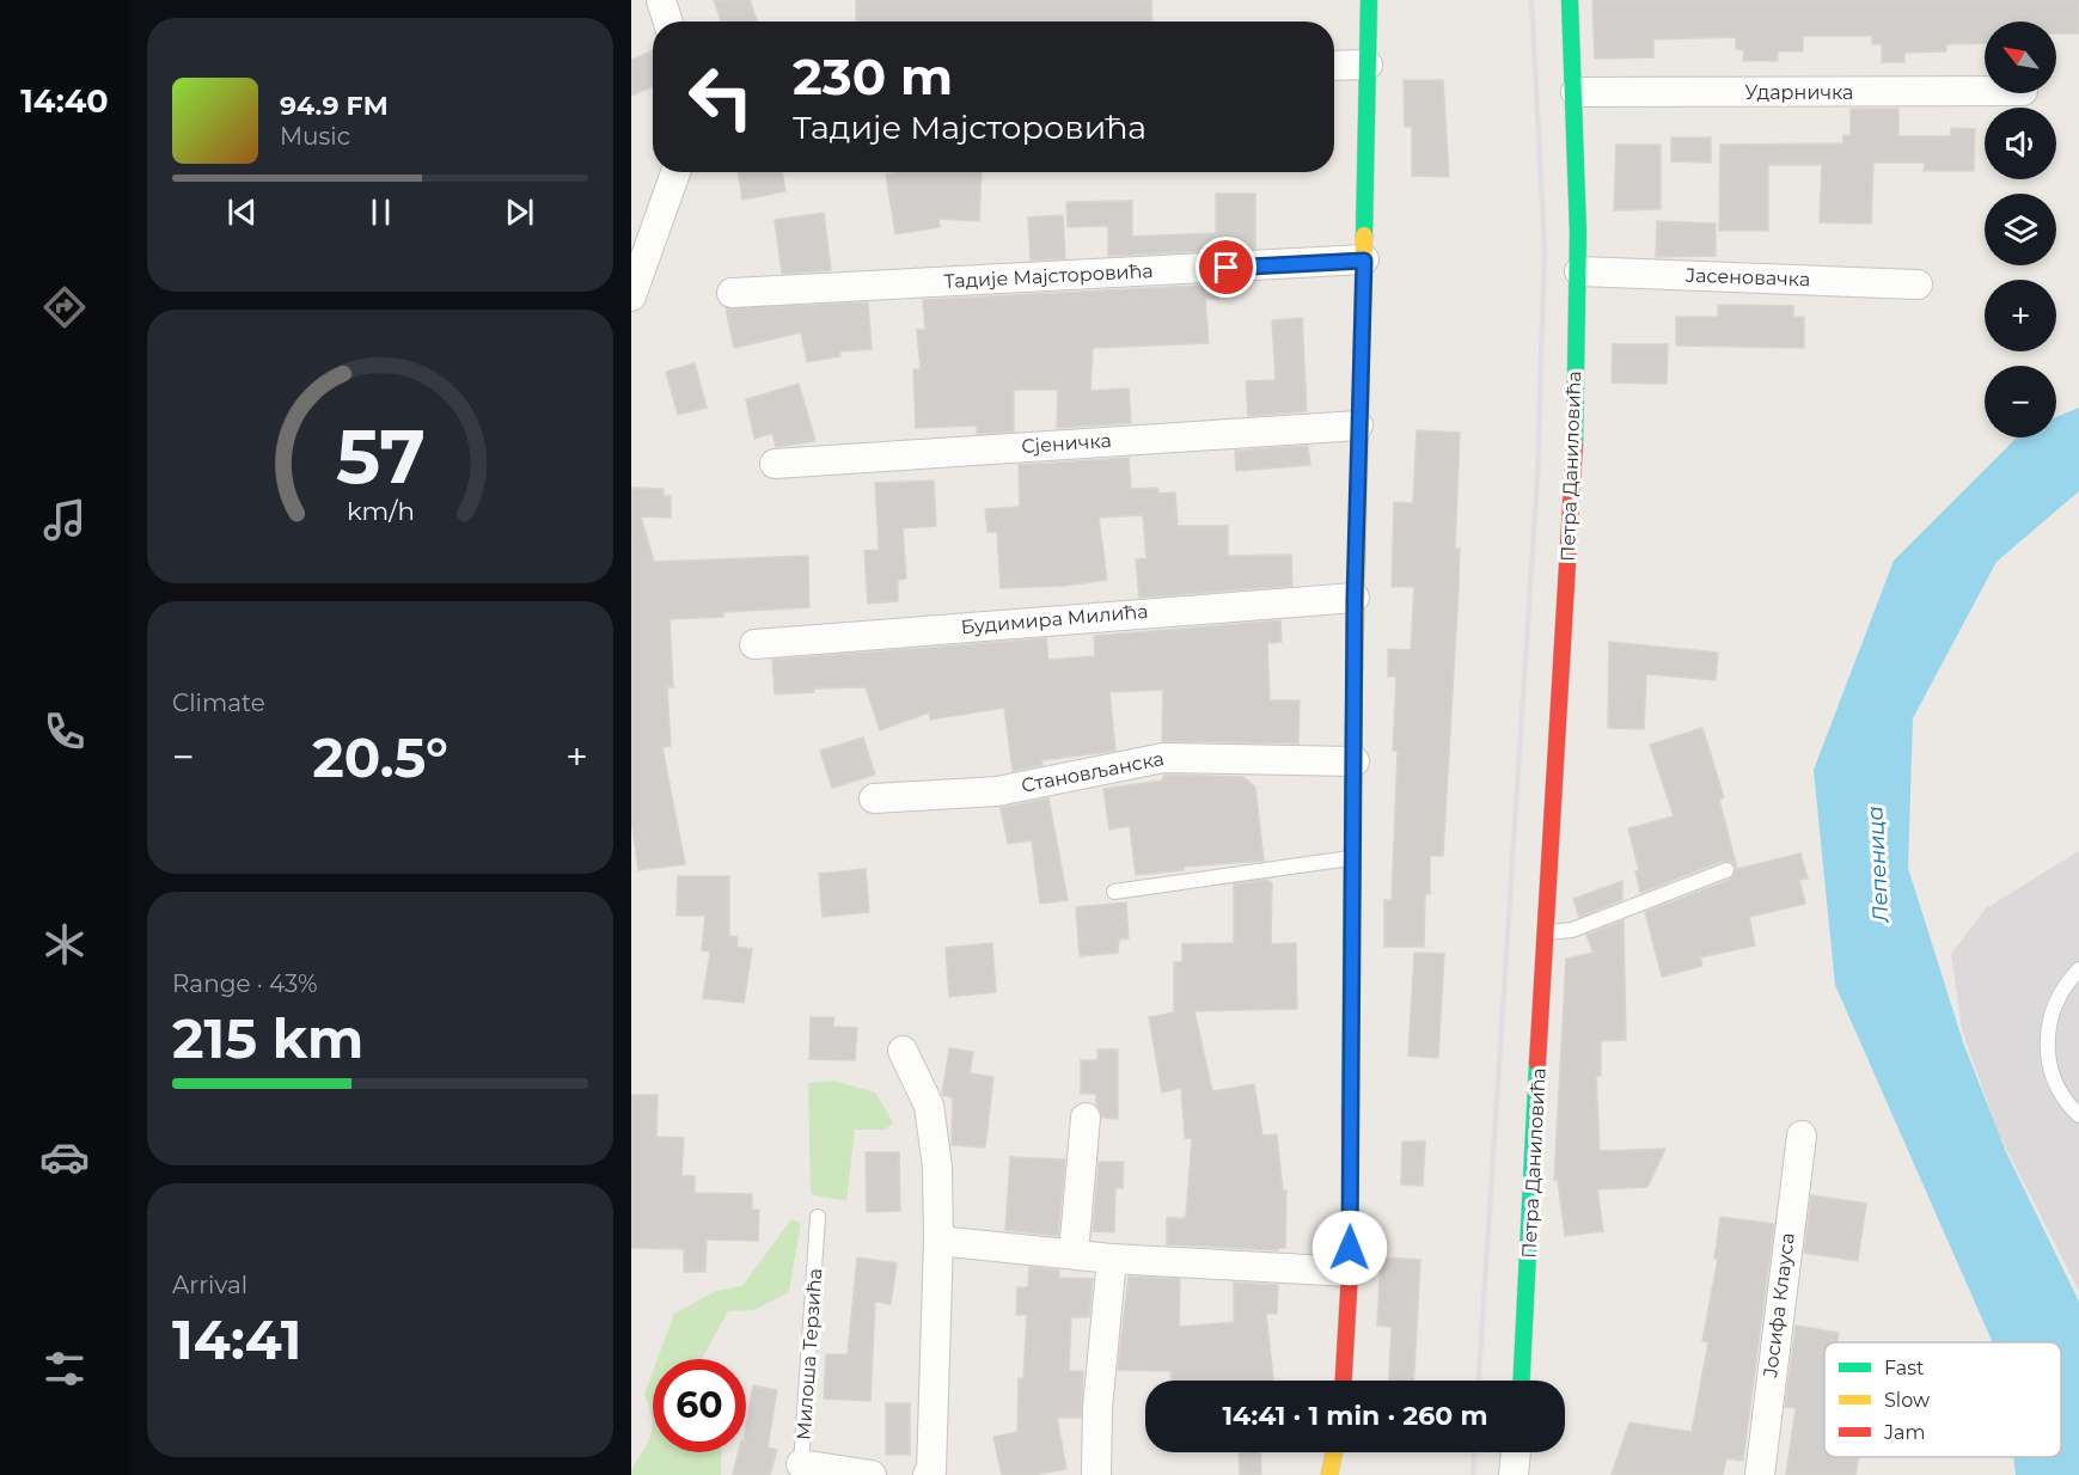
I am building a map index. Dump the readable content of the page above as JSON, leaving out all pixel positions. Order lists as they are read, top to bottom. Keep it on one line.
{"streets":{"main road":["Петра Даниловића"],"street":["Ударничка","Тадије Мајсторовића","Јасеновачка","Сјеничка","Будимира Милића","Становљанска","Јосифа Клауса","Милоша Терзића"]},"crossings":[["Ударничка","Петра Даниловића"],["Јасеновачка","Петра Даниловића"]],"water":["Лепеница"],"legend":["Fast","Slow","Jam"],"north":"top left","page":{"tabs":"14:40","map_buttons":["+","−"],"turn":["230 m","Тадије Мајсторовића"],"song":["94.9 FM","Music"],"tile":["Climate",["Range · 43%","215 km"],["Arrival","14:41"]],"heat":["−","20.5°","+"],"limit":"60","trip":"14:41 · 1 min · 260 m","gauge":["57","km/h"]}}
